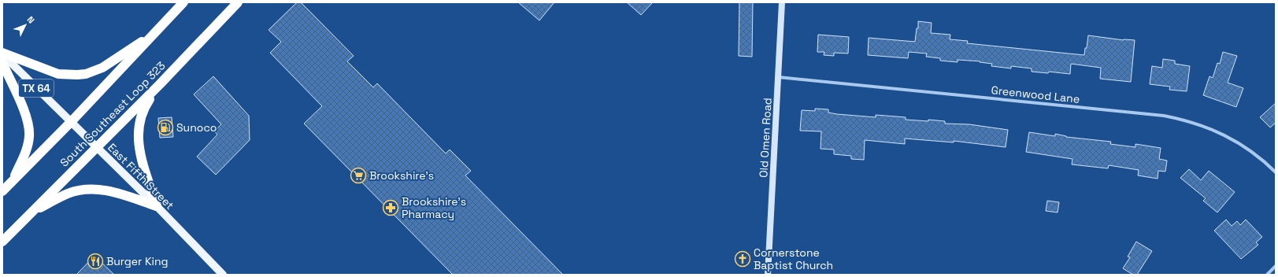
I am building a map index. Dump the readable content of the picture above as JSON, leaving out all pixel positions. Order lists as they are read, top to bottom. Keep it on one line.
{"streets":{"highway":["South Southeast Loop 323"],"main road":["TX 64","East Fifth Street"],"street":["Greenwood Lane","Old Omen Road"]},"crossings":[["Greenwood Lane","Old Omen Road"],["South Southeast Loop 323","East Fifth Street"]],"places":{"fuel station":["Sunoco"],"supermarket":["Brookshire's"],"pharmacy":["Brookshire's Pharmacy"],"church":["Cornerstone Baptist Church"],"restaurant":["Burger King"]},"north":"top right"}
